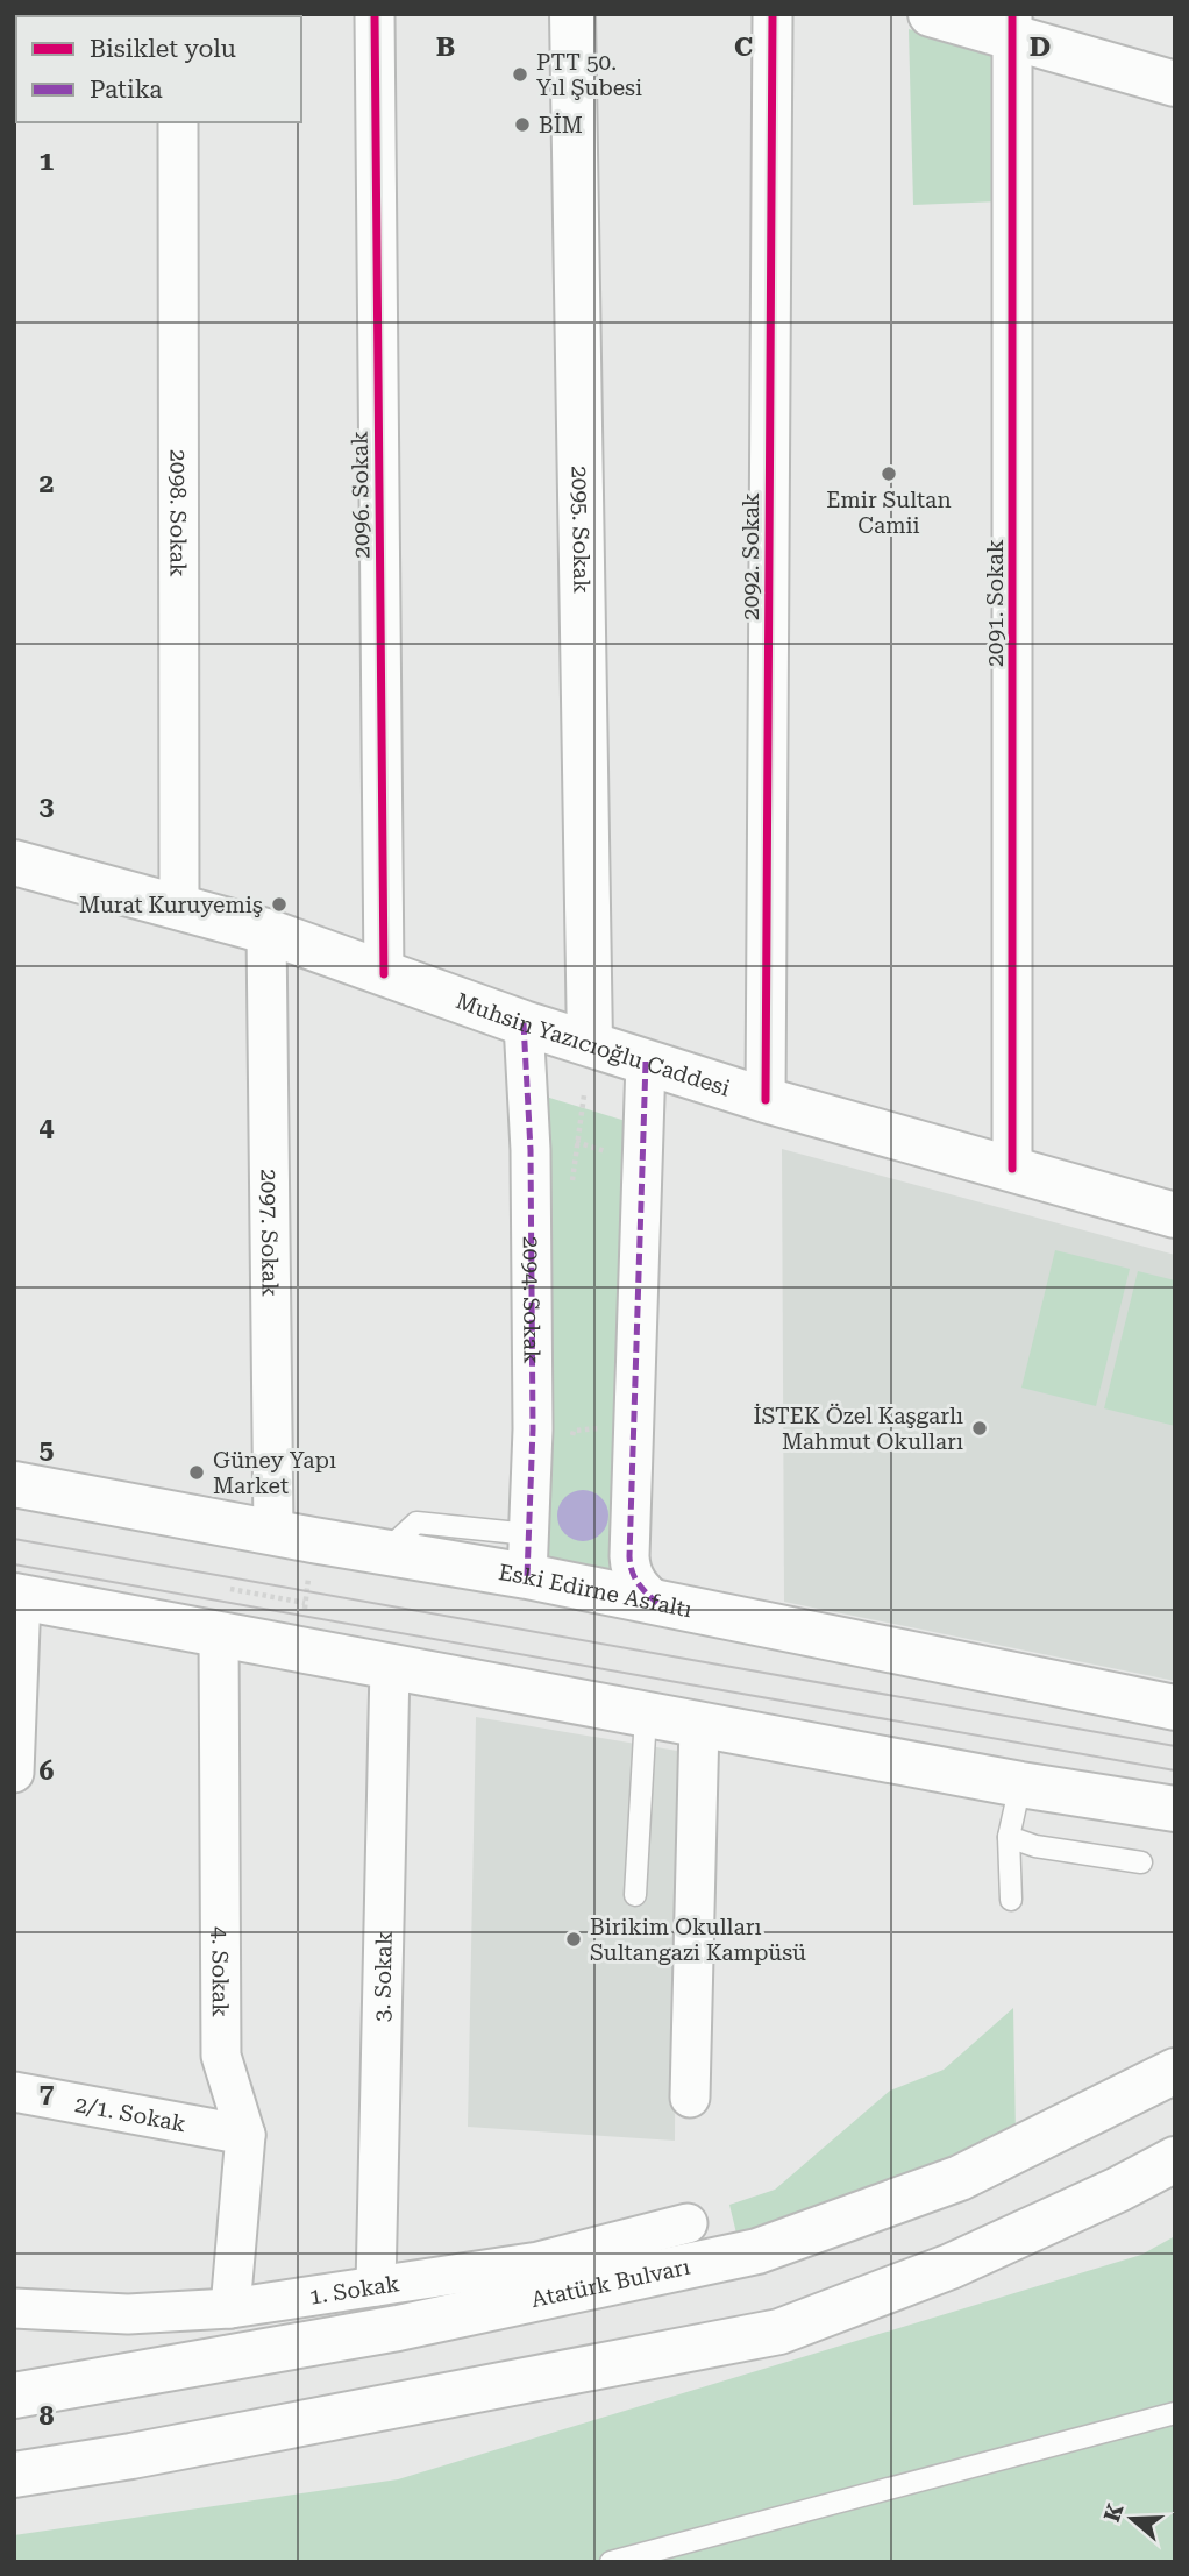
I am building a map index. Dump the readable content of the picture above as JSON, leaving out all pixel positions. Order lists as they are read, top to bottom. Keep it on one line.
{"streets":{"main road":["2095. Sokak","Muhsin Yazıcıoğlu Caddesi","Eski Edirne Asfaltı","Atatürk Bulvarı"],"street":["2096. Sokak","2098. Sokak","2092. Sokak","2091. Sokak","2097. Sokak","2094. Sokak","4. Sokak","3. Sokak","2/1. Sokak","1. Sokak"]},"crossings":[["2096. Sokak","Muhsin Yazıcıoğlu Caddesi"],["2098. Sokak","Muhsin Yazıcıoğlu Caddesi"],["2095. Sokak","Muhsin Yazıcıoğlu Caddesi"],["2092. Sokak","Muhsin Yazıcıoğlu Caddesi"],["2091. Sokak","Muhsin Yazıcıoğlu Caddesi"],["Muhsin Yazıcıoğlu Caddesi","2097. Sokak"],["Muhsin Yazıcıoğlu Caddesi","2094. Sokak"],["2097. Sokak","Eski Edirne Asfaltı"],["2094. Sokak","Eski Edirne Asfaltı"],["4. Sokak","2/1. Sokak"],["4. Sokak","1. Sokak"],["3. Sokak","1. Sokak"]],"places":["PTT 50. Yıl Şubesi","BİM","Emir Sultan Camii","Murat Kuruyemiş","İSTEK Özel Kaşgarlı Mahmut Okulları","Güney Yapı Market","Birikim Okulları Sultangazi Kampüsü"],"legend":["Bisiklet yolu","Patika"],"north":"left","grid":{"columns":["B","C","D"],"rows":["1","2","3","4","5","6","7","8"]}}
